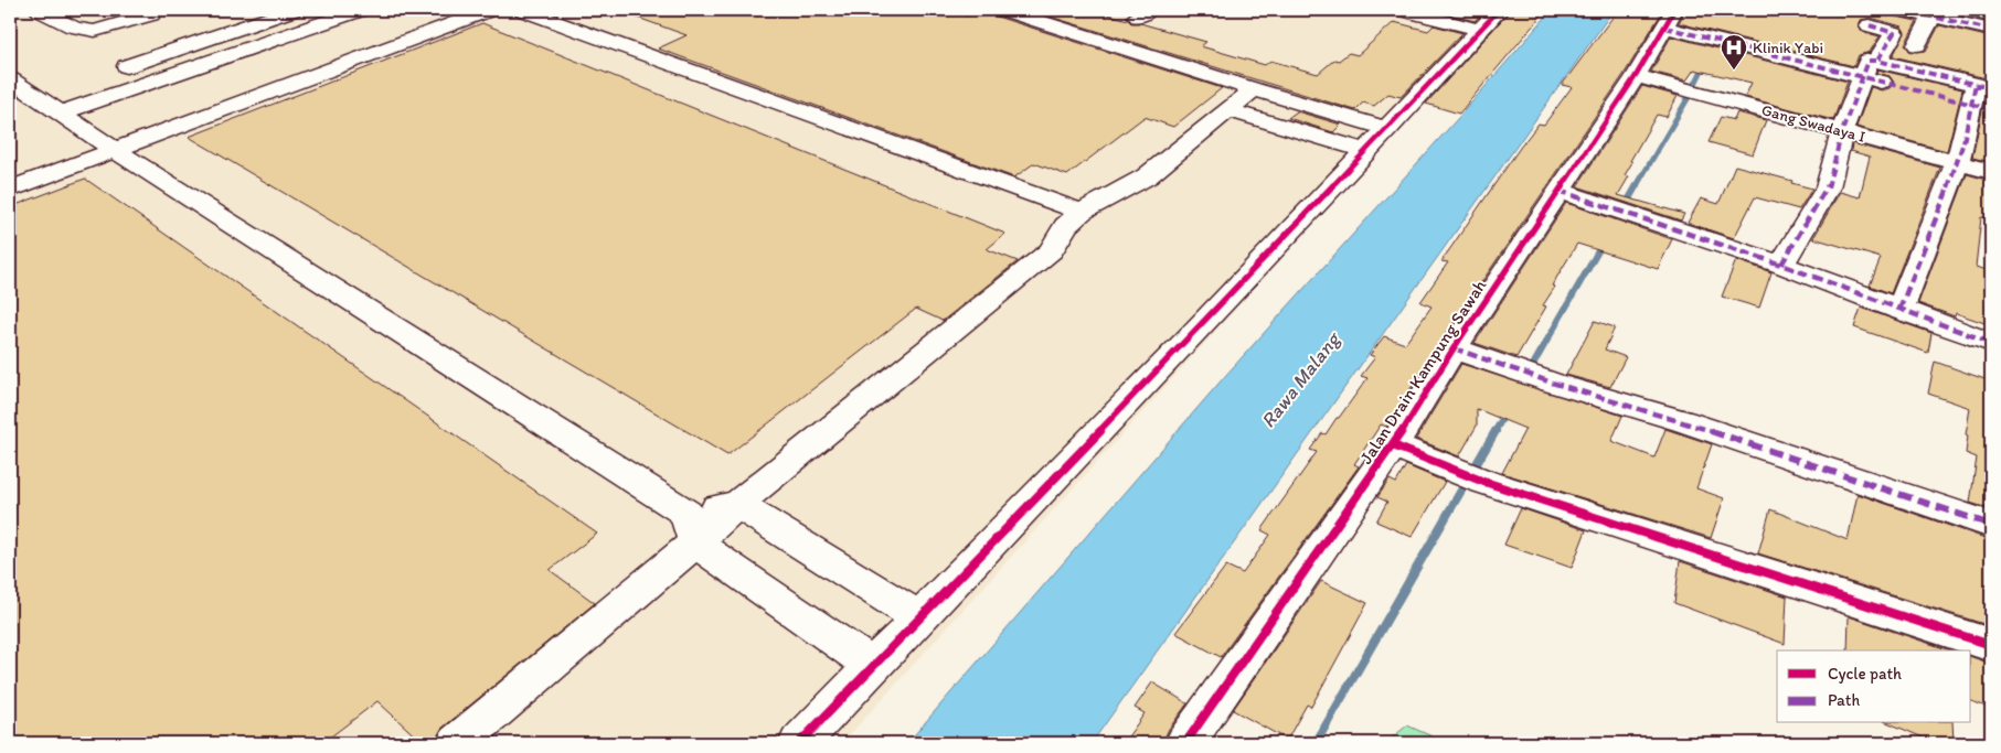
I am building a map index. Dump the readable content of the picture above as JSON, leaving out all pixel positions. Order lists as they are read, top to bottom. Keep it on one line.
{"streets":{"street":["Gang Swadaya I","Jalan Drain Kampung Sawah"]},"crossings":[["Gang Swadaya I","Jalan Drain Kampung Sawah"]],"water":["Rawa Malang"],"places":{"hospital":["Klinik Yabi"]},"legend":["Cycle path","Path"]}
